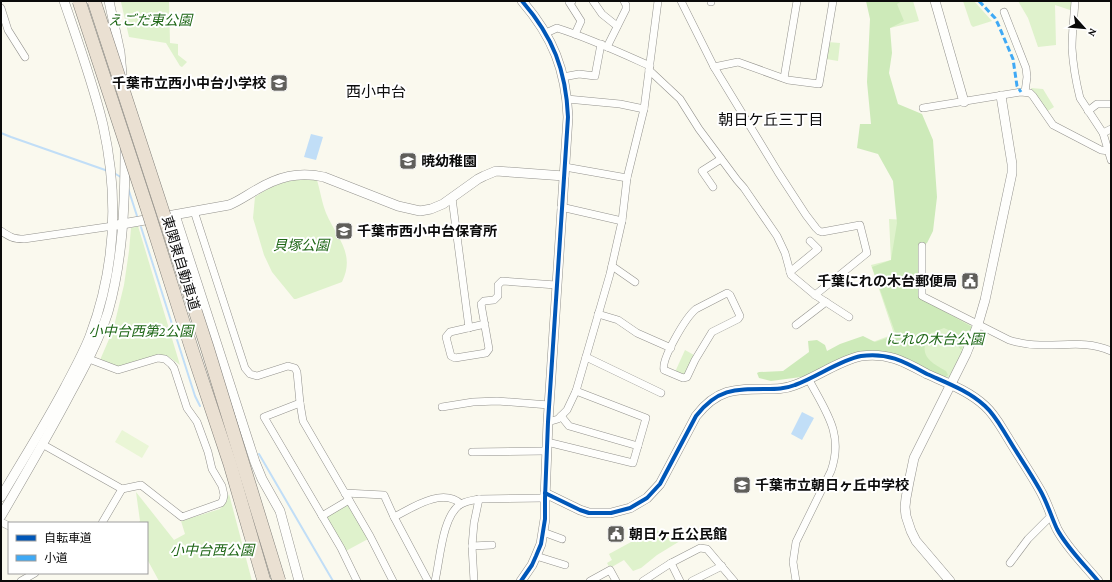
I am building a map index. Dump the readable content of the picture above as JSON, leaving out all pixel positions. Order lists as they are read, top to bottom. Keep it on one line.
{"streets":{"highway":["東関東自動車道"]},"districts":["西小中台","朝日ケ丘三丁目"],"parks":["えごだ東公園","貝塚公園","小中台西第2公園","にれの木台公園","小中台西公園"],"places":{"school or university":["千葉市立西小中台小学校","暁幼稚園","千葉市西小中台保育所","千葉市立朝日ヶ丘中学校"],"public building":["千葉にれの木台郵便局","朝日ヶ丘公民館"]},"legend":["自転車道","小道"],"north":"bottom right"}
